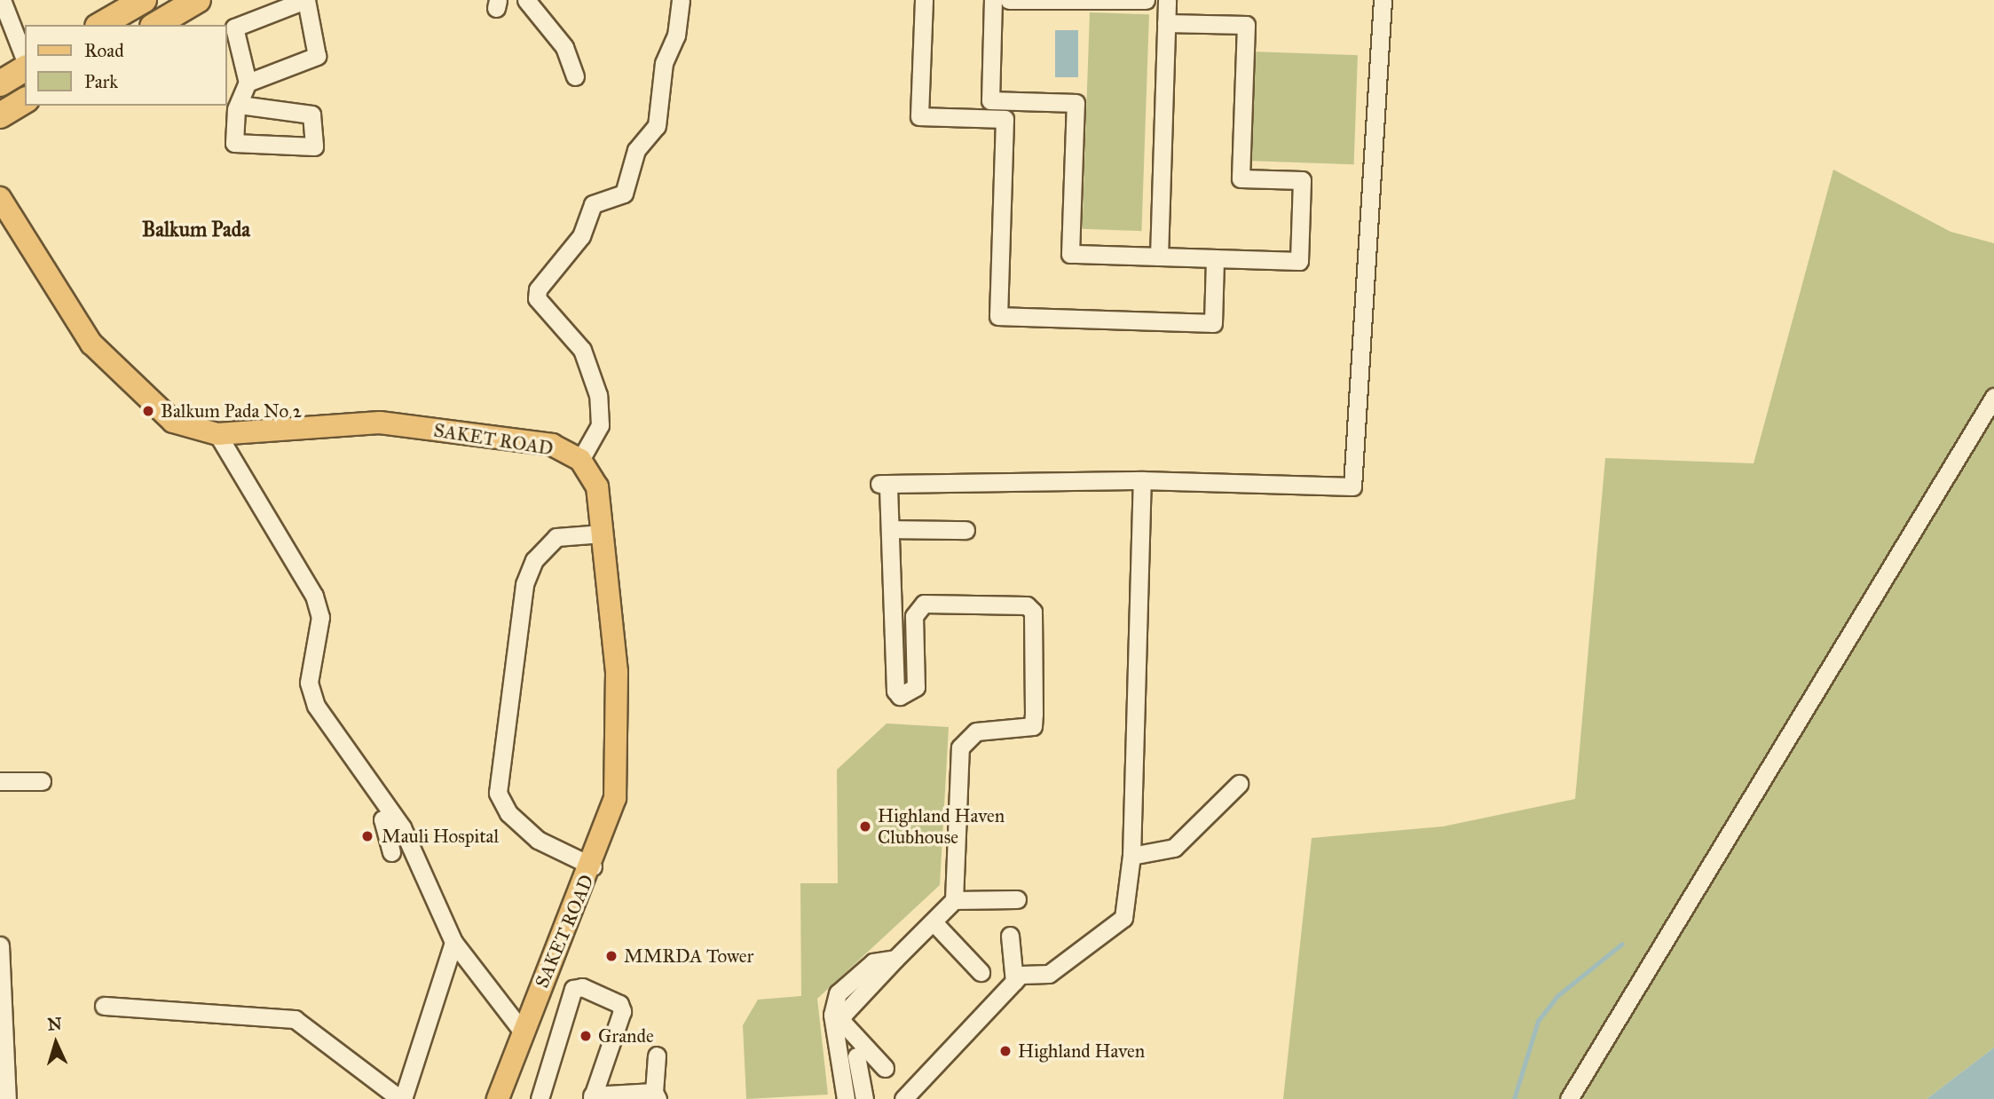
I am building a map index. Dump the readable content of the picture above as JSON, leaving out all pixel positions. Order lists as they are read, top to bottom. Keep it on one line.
{"streets":{"main road":["SAKET ROAD"]},"districts":["Balkum Pada"],"places":["Balkum Pada No 2","Highland Haven Clubhouse","Mauli Hospital","MMRDA Tower","Grande","Highland Haven"],"legend":["Road","Park"],"north":"top"}
